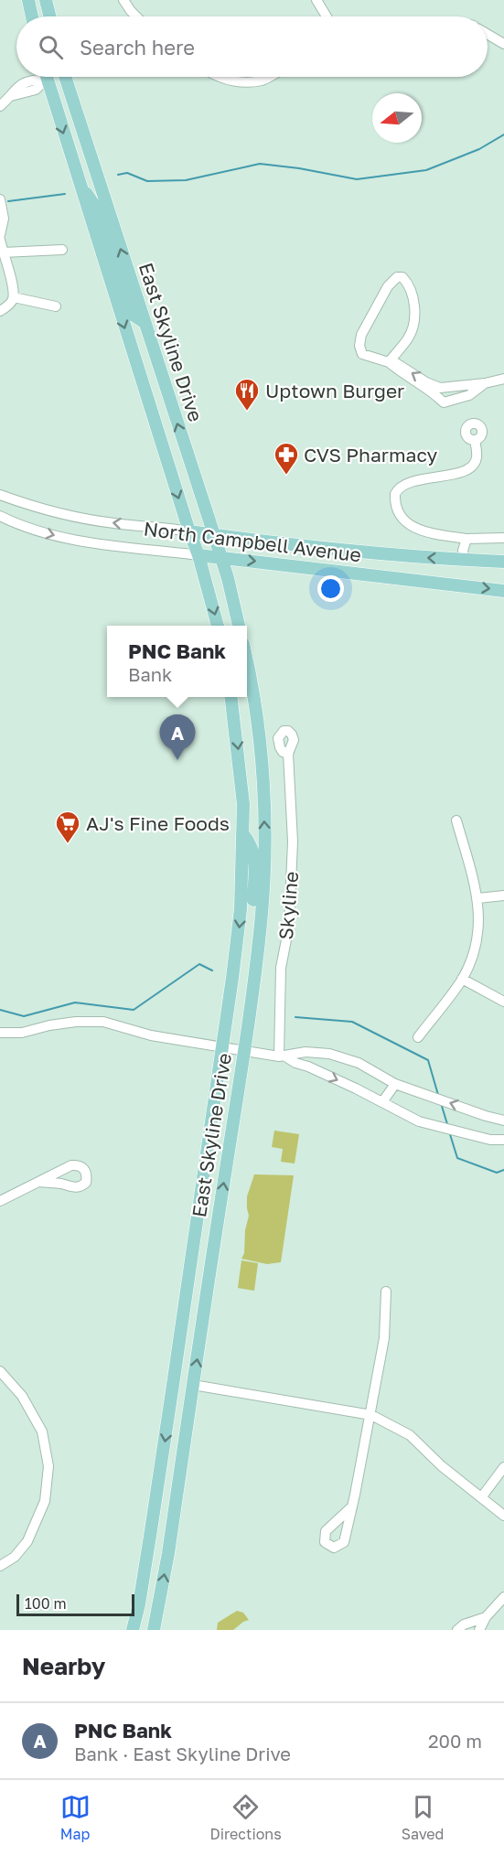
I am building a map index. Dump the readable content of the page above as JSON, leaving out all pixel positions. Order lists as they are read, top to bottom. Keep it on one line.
{"streets":{"main road":["East Skyline Drive","North Campbell Avenue"],"street":["Skyline"]},"crossings":[["East Skyline Drive","North Campbell Avenue"]],"places":{"restaurant":["Uptown Burger"],"pharmacy":["CVS Pharmacy"],"supermarket":["AJ's Fine Foods"]},"scale_bar":"100 m","north":"left","page":{"search":"Search here","popup":["PNC Bank","Bank"],"pins":"A","scale":"100 m","heading":"Nearby","list":[{"mark":"A","name":"PNC Bank","note":"Bank · East Skyline Drive","value":"200 m"}],"nav":["Map","Directions","Saved"]}}
